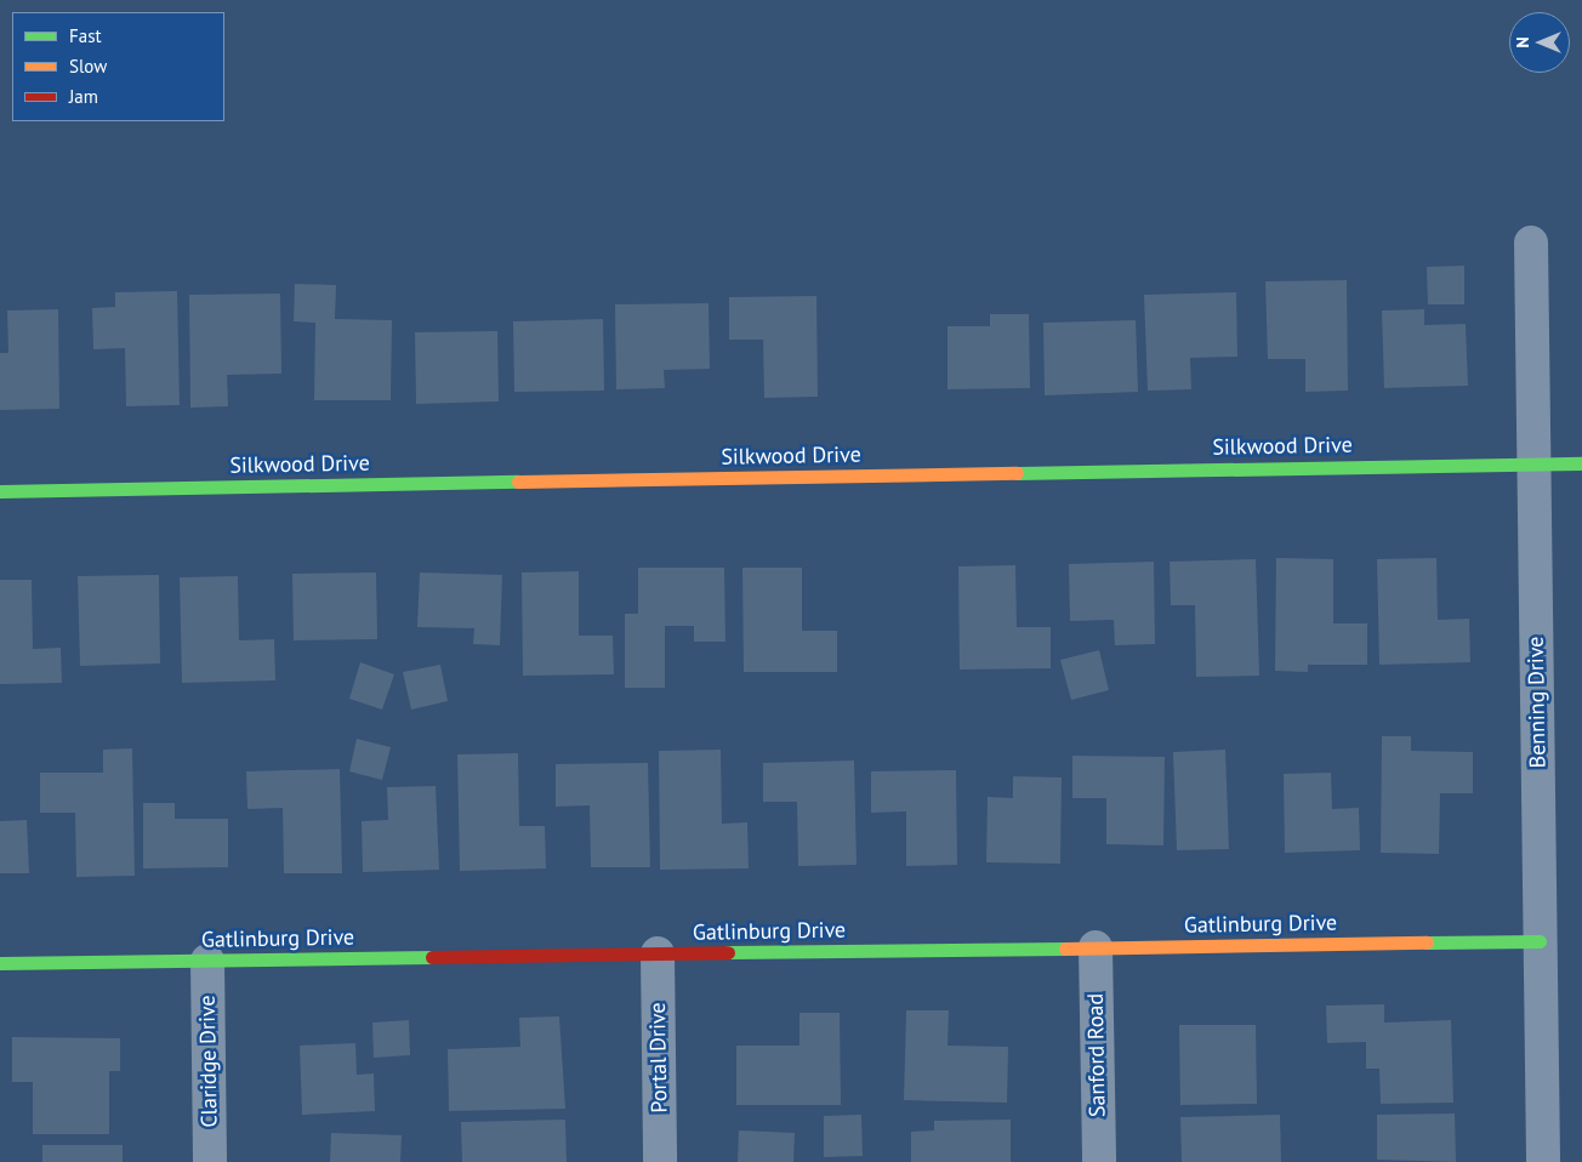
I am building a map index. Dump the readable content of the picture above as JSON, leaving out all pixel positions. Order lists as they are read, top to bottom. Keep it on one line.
{"streets":{"street":["Silkwood Drive","Benning Drive","Gatlinburg Drive","Sanford Road","Portal Drive","Claridge Drive"]},"crossings":[["Silkwood Drive","Benning Drive"],["Benning Drive","Gatlinburg Drive"],["Gatlinburg Drive","Sanford Road"],["Gatlinburg Drive","Portal Drive"],["Gatlinburg Drive","Claridge Drive"]],"legend":["Fast","Slow","Jam"],"north":"left"}
